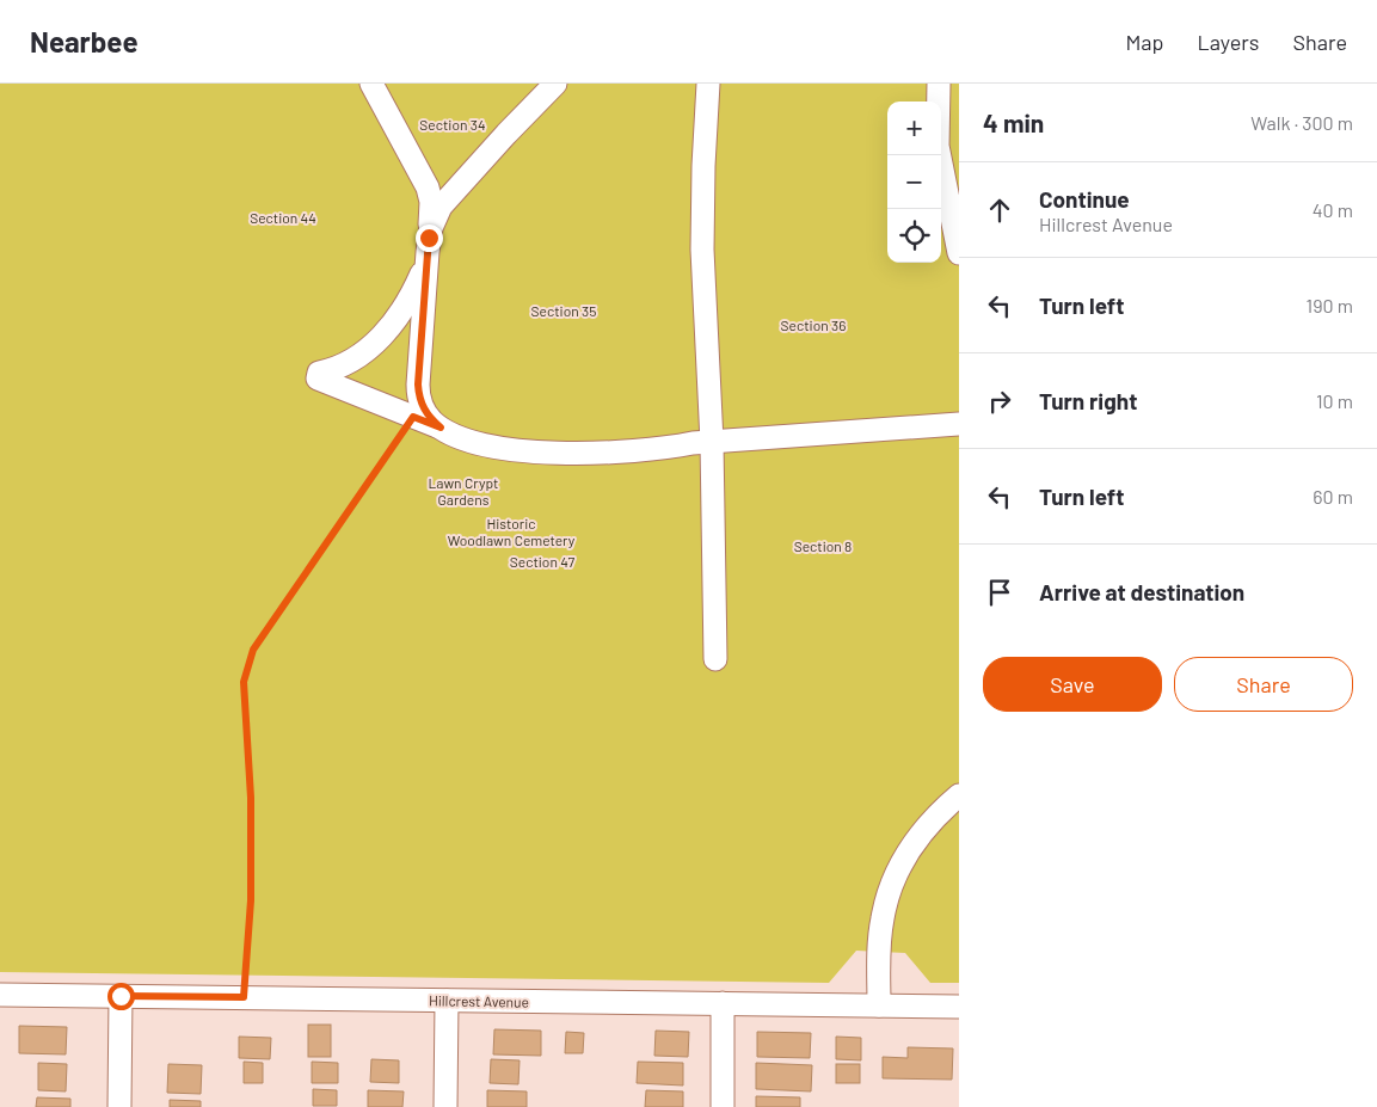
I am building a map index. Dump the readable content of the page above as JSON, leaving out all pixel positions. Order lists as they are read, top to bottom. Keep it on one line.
{"streets":{"street":["Hillcrest Avenue"]},"parks":["Section 34","Section 44","Section 35","Section 36","Lawn Crypt Gardens","Historic Woodlawn Cemetery","Section 8","Section 47"],"page":{"header":"Nearbee","nav":["Map","Layers","Share"],"heading":["4 min","Walk · 300 m"],"map_buttons":["+","−"],"list":[["Continue","Hillcrest Avenue","40 m"],["Turn left","190 m"],["Turn right","10 m"],["Turn left","60 m"],"Arrive at destination"],"buttons":["Save","Share"]}}
